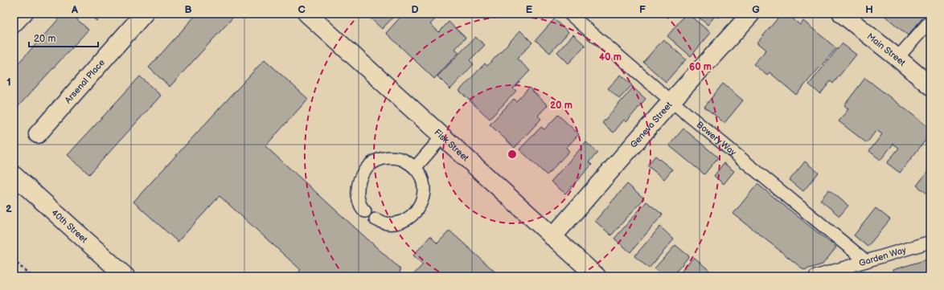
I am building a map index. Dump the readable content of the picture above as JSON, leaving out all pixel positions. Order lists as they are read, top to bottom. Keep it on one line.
{"streets":{"street":["Main Street","Arsenal Place","Geneva Street","Fisk Street","40th Street"],"lane":["Bowery Way","Garden Way"]},"crossings":[["Geneva Street","Bowery Way"],["Geneva Street","Fisk Street"],["Bowery Way","Garden Way"]],"scale_bar":"20 m","grid":{"columns":["A","B","C","D","E","F","G","H"],"rows":["1","2"]},"rings":["40 m","60 m","20 m"]}
